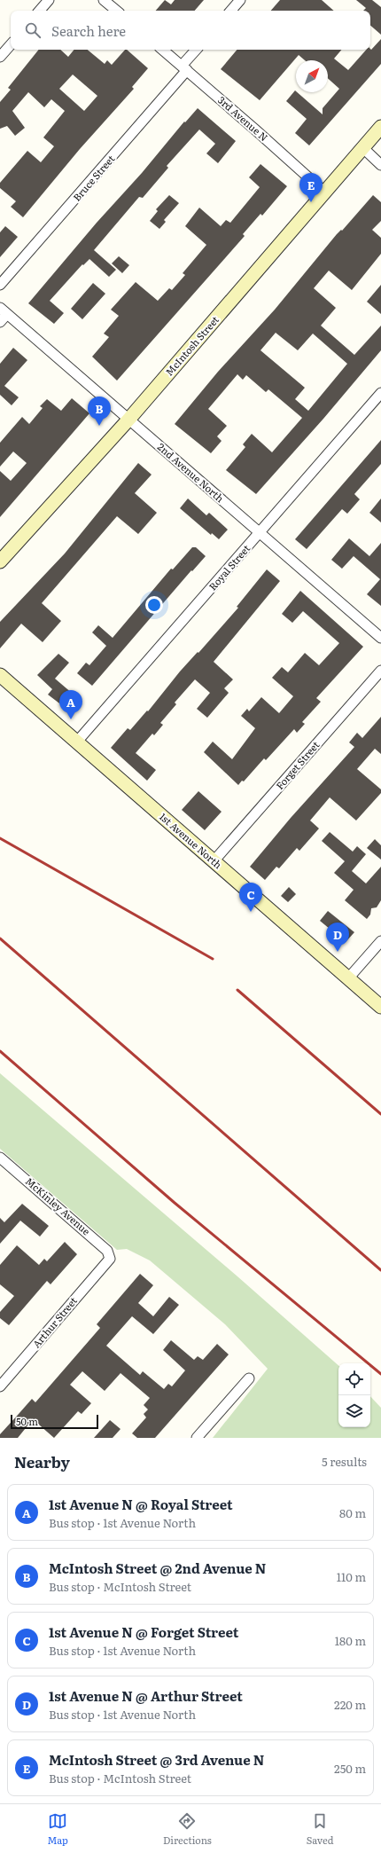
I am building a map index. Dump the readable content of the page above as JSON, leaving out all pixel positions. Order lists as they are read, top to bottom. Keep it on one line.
{"streets":{"street":["3rd Avenue N","Bruce Street","McIntosh Street","2nd Avenue North","Royal Street","Forget Street","1st Avenue North","McKinley Avenue","Arthur Street"]},"crossings":[["3rd Avenue N","Bruce Street"],["3rd Avenue N","McIntosh Street"],["McIntosh Street","2nd Avenue North"],["2nd Avenue North","Royal Street"],["Royal Street","1st Avenue North"],["Forget Street","1st Avenue North"],["McKinley Avenue","Arthur Street"]],"scale_bar":"50 m","north":"top right","page":{"search":"Search here","pins":["E","B","A","C","D"],"scale":"50 m","heading":["Nearby","5 results"],"list":[{"mark":"A","name":"1st Avenue N @ Royal Street","note":"Bus stop · 1st Avenue North","value":"80 m"},{"mark":"B","name":"McIntosh Street @ 2nd Avenue N","note":"Bus stop · McIntosh Street","value":"110 m"},{"mark":"C","name":"1st Avenue N @ Forget Street","note":"Bus stop · 1st Avenue North","value":"180 m"},{"mark":"D","name":"1st Avenue N @ Arthur Street","note":"Bus stop · 1st Avenue North","value":"220 m"},{"mark":"E","name":"McIntosh Street @ 3rd Avenue N","note":"Bus stop · McIntosh Street","value":"250 m"}],"nav":["Map","Directions","Saved"]}}
